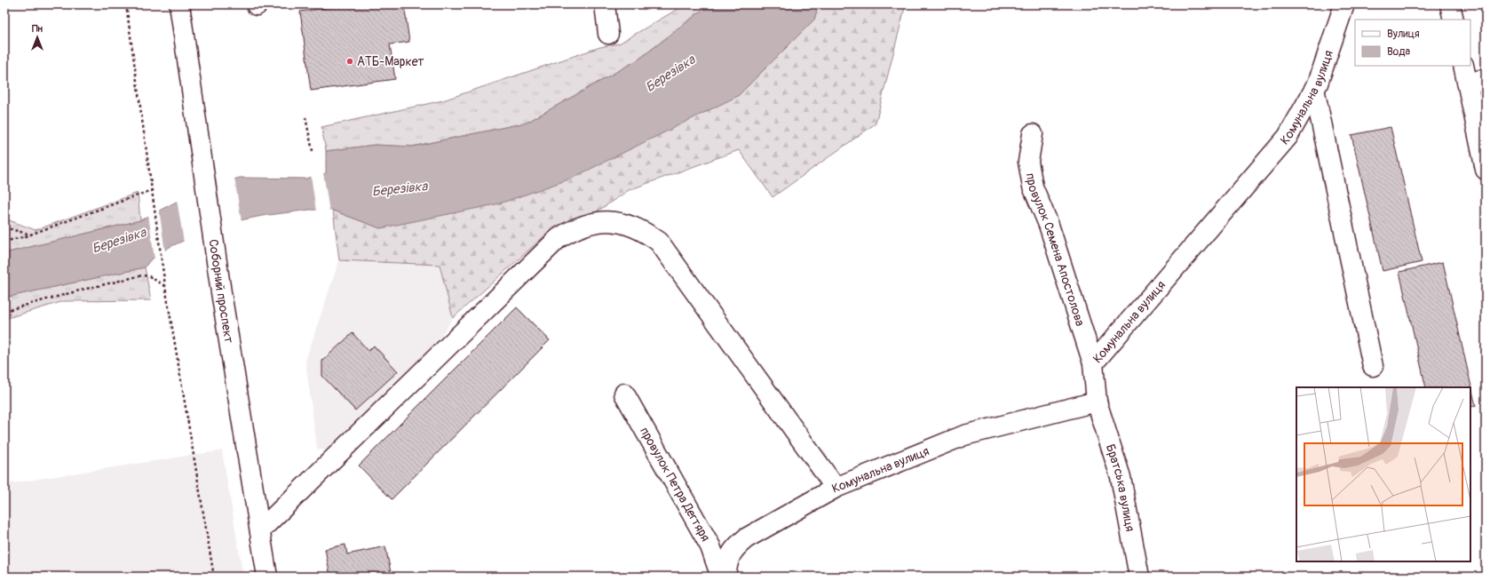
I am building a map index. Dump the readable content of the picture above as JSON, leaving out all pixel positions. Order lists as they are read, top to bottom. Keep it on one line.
{"streets":{"main road":["Комунальна вулиця","провулок Семена Апостолова","Соборний проспект","провулок Петра Дегтяря","Братська вулиця"]},"crossings":[["Комунальна вулиця","провулок Семена Апостолова"],["Комунальна вулиця","Братська вулиця"]],"water":["Березівка"],"places":["АТБ-Маркет"],"legend":["Вулиця","Вода"],"north":"top"}
